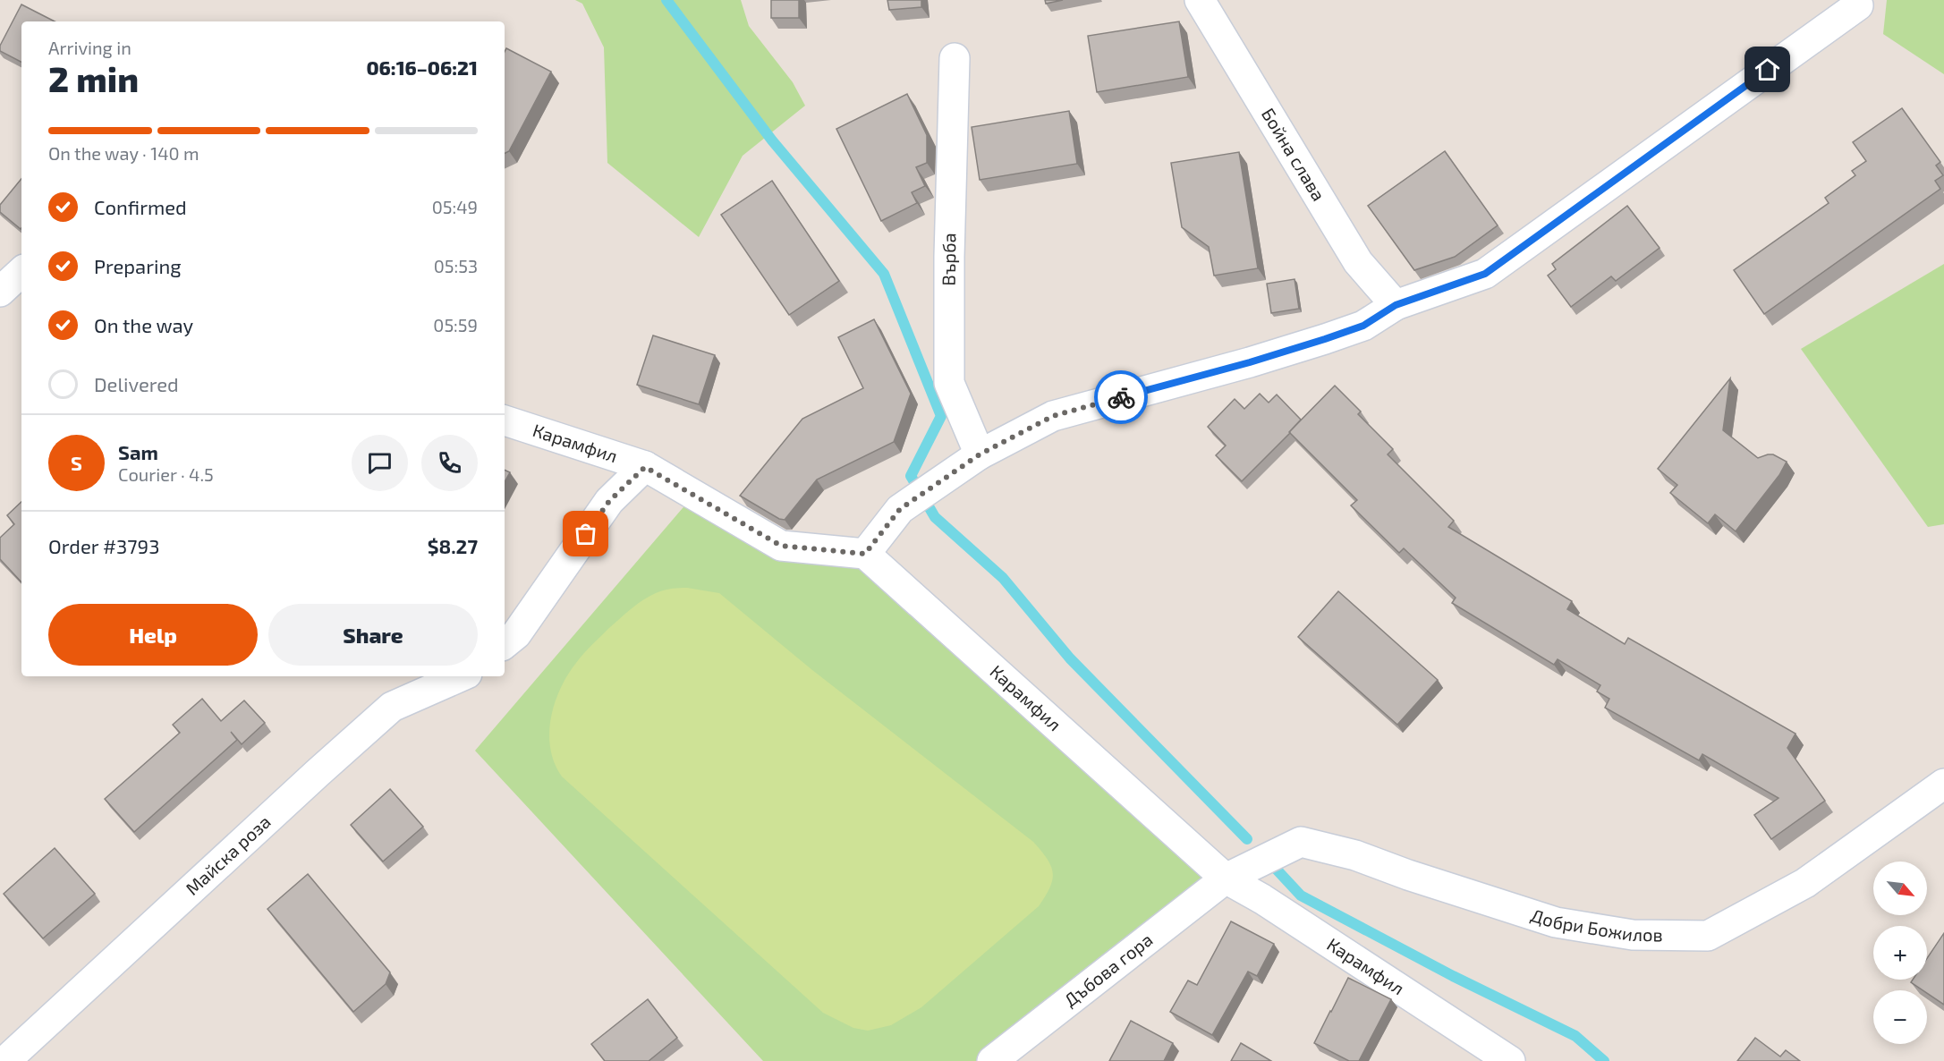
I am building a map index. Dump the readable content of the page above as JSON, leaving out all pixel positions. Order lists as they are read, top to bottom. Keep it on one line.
{"streets":{"street":["Бойна слава","Върба","Карамфил","Майска роза","Добри Божилов","Дъбова гора"]},"crossings":[["Карамфил","Добри Божилов"],["Карамфил","Дъбова гора"],["Добри Божилов","Дъбова гора"]],"north":"bottom right","page":{"heading":["2 min","Arriving in","06:16–06:21"],"panel":["Sam","Courier · 4.5","Order #3793","$8.27"],"bar":"On the way · 140 m","list":[["Confirmed","05:49"],["Preparing","05:53"],["On the way","05:59"],"Delivered"],"round":"S","buttons":["Help","Share"],"map_buttons":["+","−"]}}
